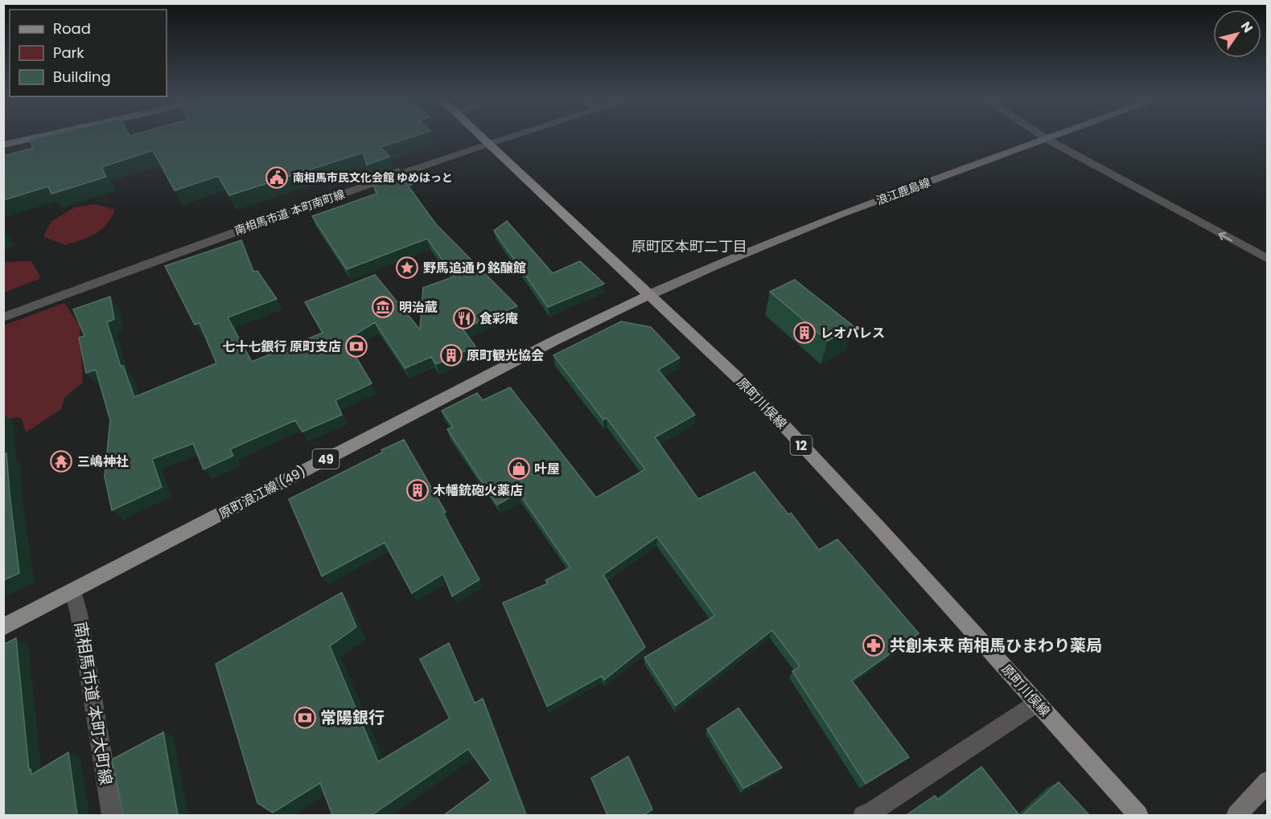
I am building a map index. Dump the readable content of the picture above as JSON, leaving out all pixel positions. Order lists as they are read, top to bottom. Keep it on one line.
{"streets":{"main road":["浪江鹿島線","原町川俣線","12","49","原町浪江線 (49)"],"street":["南相馬市道 本町南町線","南相馬市道 本町大町線"]},"crossings":[["浪江鹿島線","原町川俣線"],["浪江鹿島線","原町浪江線 (49)"],["南相馬市道 本町南町線","原町川俣線"],["原町川俣線","原町浪江線 (49)"],["原町浪江線 (49)","南相馬市道 本町大町線"]],"districts":["原町区本町二丁目"],"places":{"public building":["南相馬市民文化会館 ゆめはっと"],"place":["野馬追通り銘醸館"],"museum":["明治蔵"],"restaurant":["食彩庵"],"building":["レオパレス","原町観光協会","木幡銃砲火薬店"],"bank":["七十七銀行 原町支店","常陽銀行"],"temple":["三嶋神社"],"shop":["叶屋"],"pharmacy":["共創未来 南相馬ひまわり薬局"]},"legend":["Road","Park","Building"],"north":"top right"}
